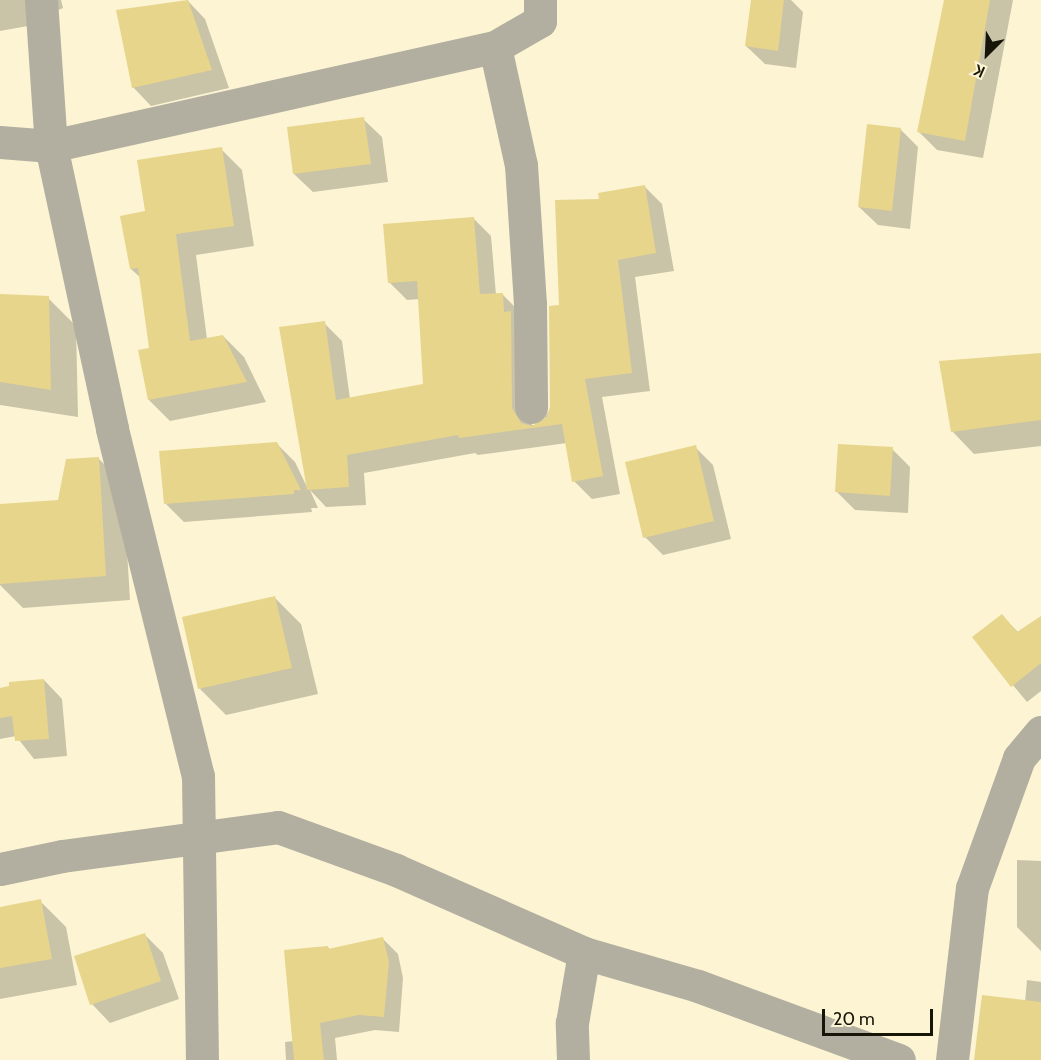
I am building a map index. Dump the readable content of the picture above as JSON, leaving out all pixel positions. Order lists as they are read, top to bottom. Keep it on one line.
{"scale_bar":"20 m","north":"bottom left"}
